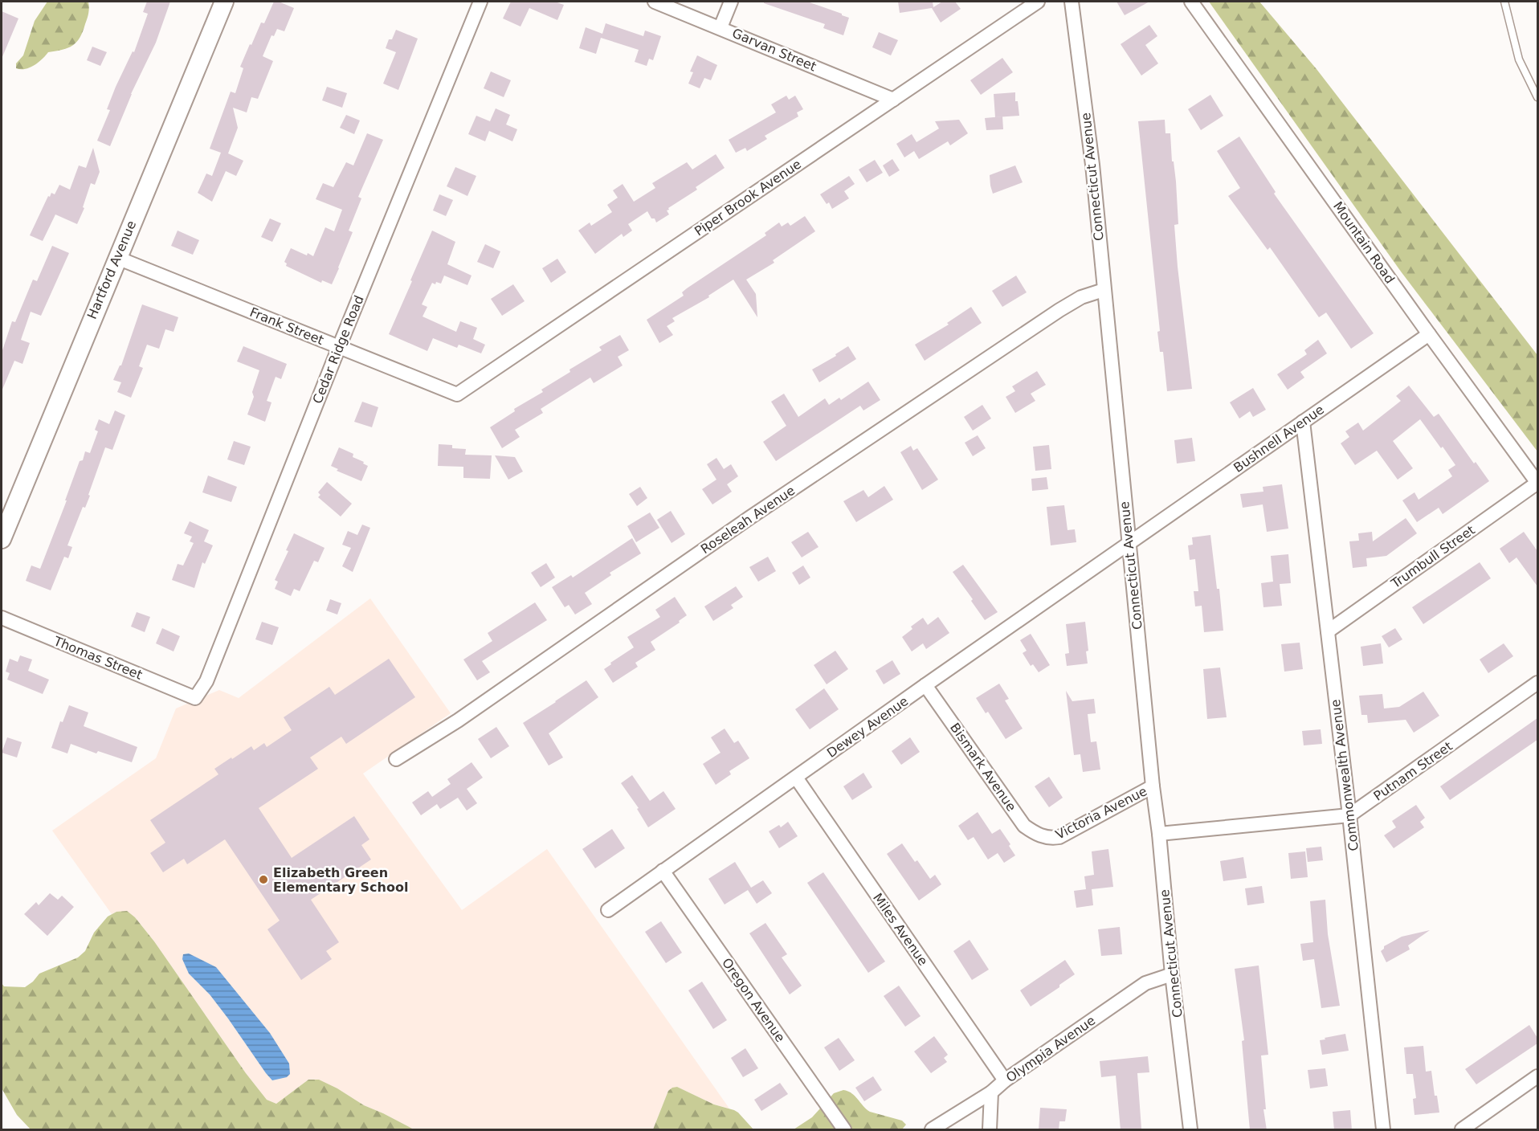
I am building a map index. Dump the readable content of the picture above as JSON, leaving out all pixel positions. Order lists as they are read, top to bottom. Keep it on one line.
{"streets":{"main road":["Hartford Avenue"],"street":["Garvan Street","Connecticut Avenue","Piper Brook Avenue","Mountain Road","Frank Street","Cedar Ridge Road","Bushnell Avenue","Roseleah Avenue","Trumbull Street","Thomas Street","Dewey Avenue","Bismark Avenue","Putnam Street","Commonwealth Avenue","Victoria Avenue","Miles Avenue","Oregon Avenue","Olympia Avenue"]},"crossings":[["Garvan Street","Piper Brook Avenue"],["Connecticut Avenue","Bushnell Avenue"],["Connecticut Avenue","Roseleah Avenue"],["Connecticut Avenue","Dewey Avenue"],["Connecticut Avenue","Putnam Street"],["Connecticut Avenue","Victoria Avenue"],["Connecticut Avenue","Olympia Avenue"],["Piper Brook Avenue","Frank Street"],["Mountain Road","Bushnell Avenue"],["Mountain Road","Trumbull Street"],["Hartford Avenue","Frank Street"],["Frank Street","Cedar Ridge Road"],["Cedar Ridge Road","Thomas Street"],["Bushnell Avenue","Dewey Avenue"],["Bushnell Avenue","Commonwealth Avenue"],["Trumbull Street","Commonwealth Avenue"],["Dewey Avenue","Bismark Avenue"],["Dewey Avenue","Miles Avenue"],["Dewey Avenue","Oregon Avenue"],["Bismark Avenue","Victoria Avenue"],["Putnam Street","Commonwealth Avenue"],["Miles Avenue","Olympia Avenue"]],"places":["Elizabeth Green Elementary School"]}
